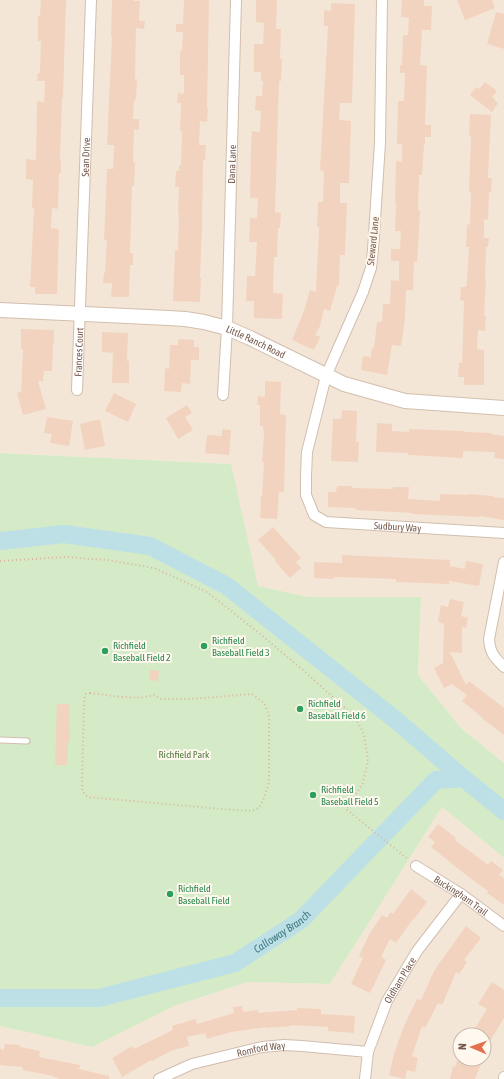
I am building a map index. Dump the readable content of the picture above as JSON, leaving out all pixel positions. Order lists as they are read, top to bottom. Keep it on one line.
{"streets":{"street":["Sean Drive","Dana Lane","Steward Lane","Little Ranch Road","Frances Court","Sudbury Way","Buckingham Trail","Oldham Place","Romford Way"]},"crossings":[["Sean Drive","Little Ranch Road"],["Sean Drive","Frances Court"],["Dana Lane","Little Ranch Road"],["Steward Lane","Little Ranch Road"],["Steward Lane","Sudbury Way"],["Little Ranch Road","Frances Court"],["Buckingham Trail","Oldham Place"],["Oldham Place","Romford Way"]],"water":["Calloway Branch"],"parks":["Richfield Park"],"places":["Richfield Baseball Field 3","Richfield Baseball Field 2","Richfield Baseball Field 6","Richfield Baseball Field 5","Richfield Baseball Field"],"north":"left"}
